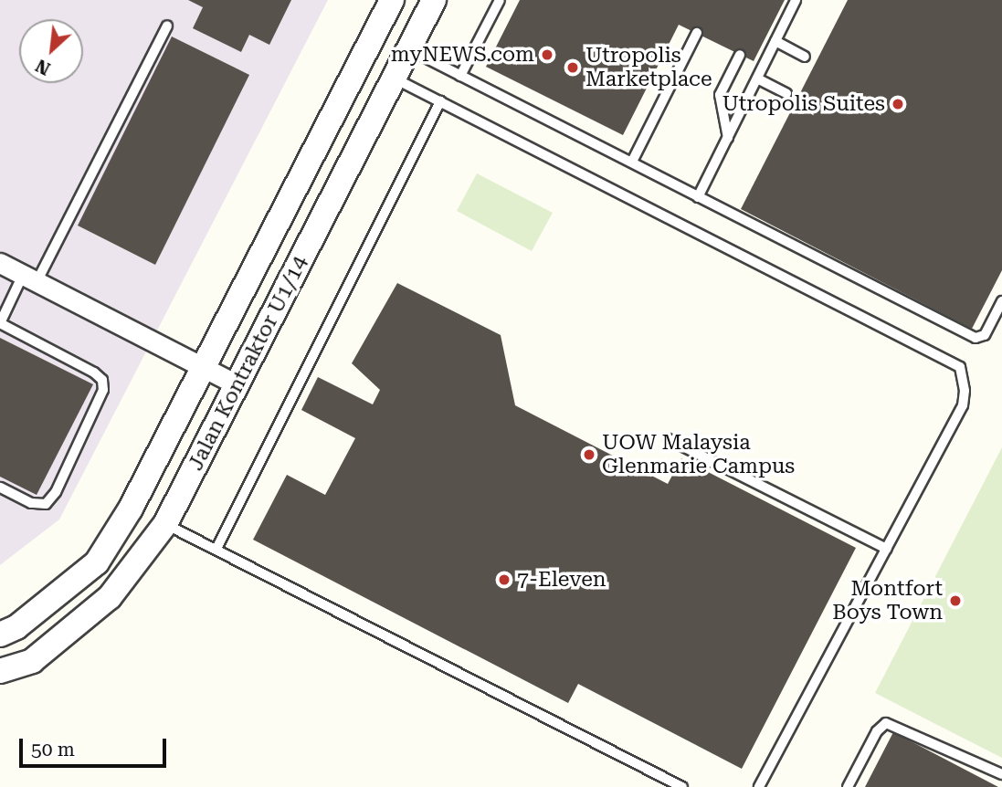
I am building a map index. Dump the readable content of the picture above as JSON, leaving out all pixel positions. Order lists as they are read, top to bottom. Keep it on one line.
{"streets":{"street":["Jalan Kontraktor U1/14"]},"places":["myNEWS.com","Utropolis Marketplace","Utropolis Suites","UOW Malaysia Glenmarie Campus","7-Eleven","Montfort Boys Town"],"scale_bar":"50 m","north":"bottom left"}
